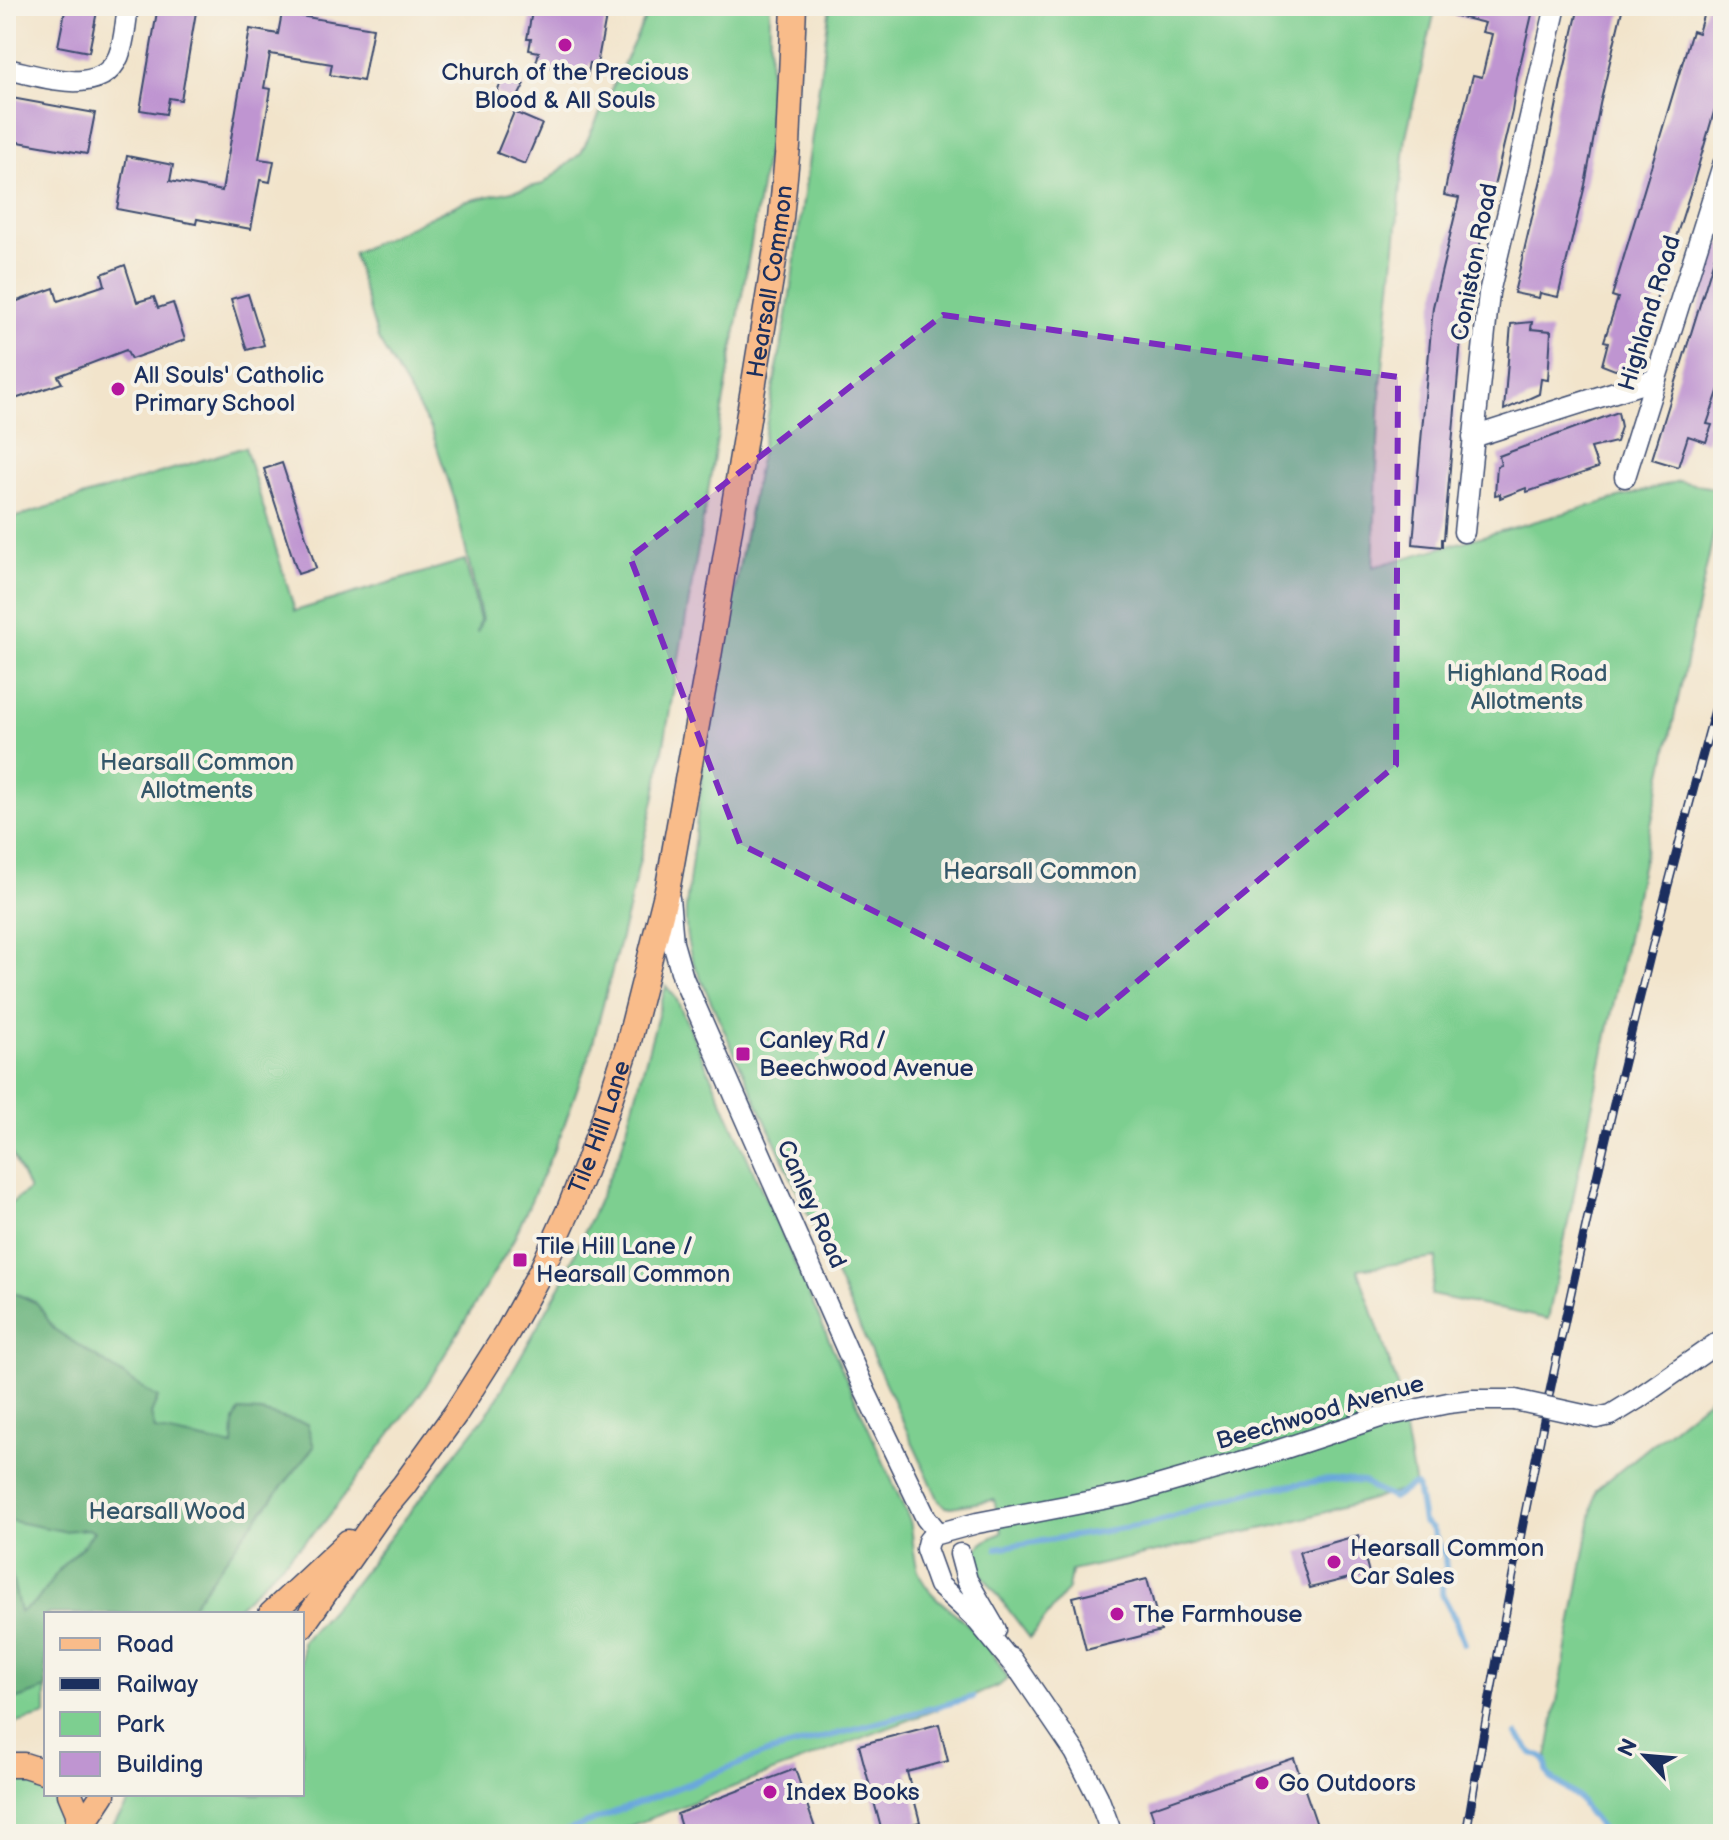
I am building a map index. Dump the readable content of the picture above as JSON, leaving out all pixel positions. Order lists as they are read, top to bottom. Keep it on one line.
{"streets":{"main road":["Hearsall Common","Tile Hill Lane"],"street":["Coniston Road","Highland Road","Canley Road","Beechwood Avenue"]},"crossings":[["Hearsall Common","Tile Hill Lane"],["Hearsall Common","Canley Road"],["Tile Hill Lane","Canley Road"],["Canley Road","Beechwood Avenue"]],"parks":["Highland Road Allotments","Hearsall Common Allotments","Hearsall Common","Hearsall Wood"],"places":{"other":["Church of the Precious Blood & All Souls","All Souls' Catholic Primary School","Hearsall Common Car Sales","The Farmhouse","Go Outdoors","Index Books"],"transit":["Canley Rd / Beechwood Avenue","Tile Hill Lane / Hearsall Common"]},"legend":["Road","Railway","Park","Building"],"north":"top left"}
